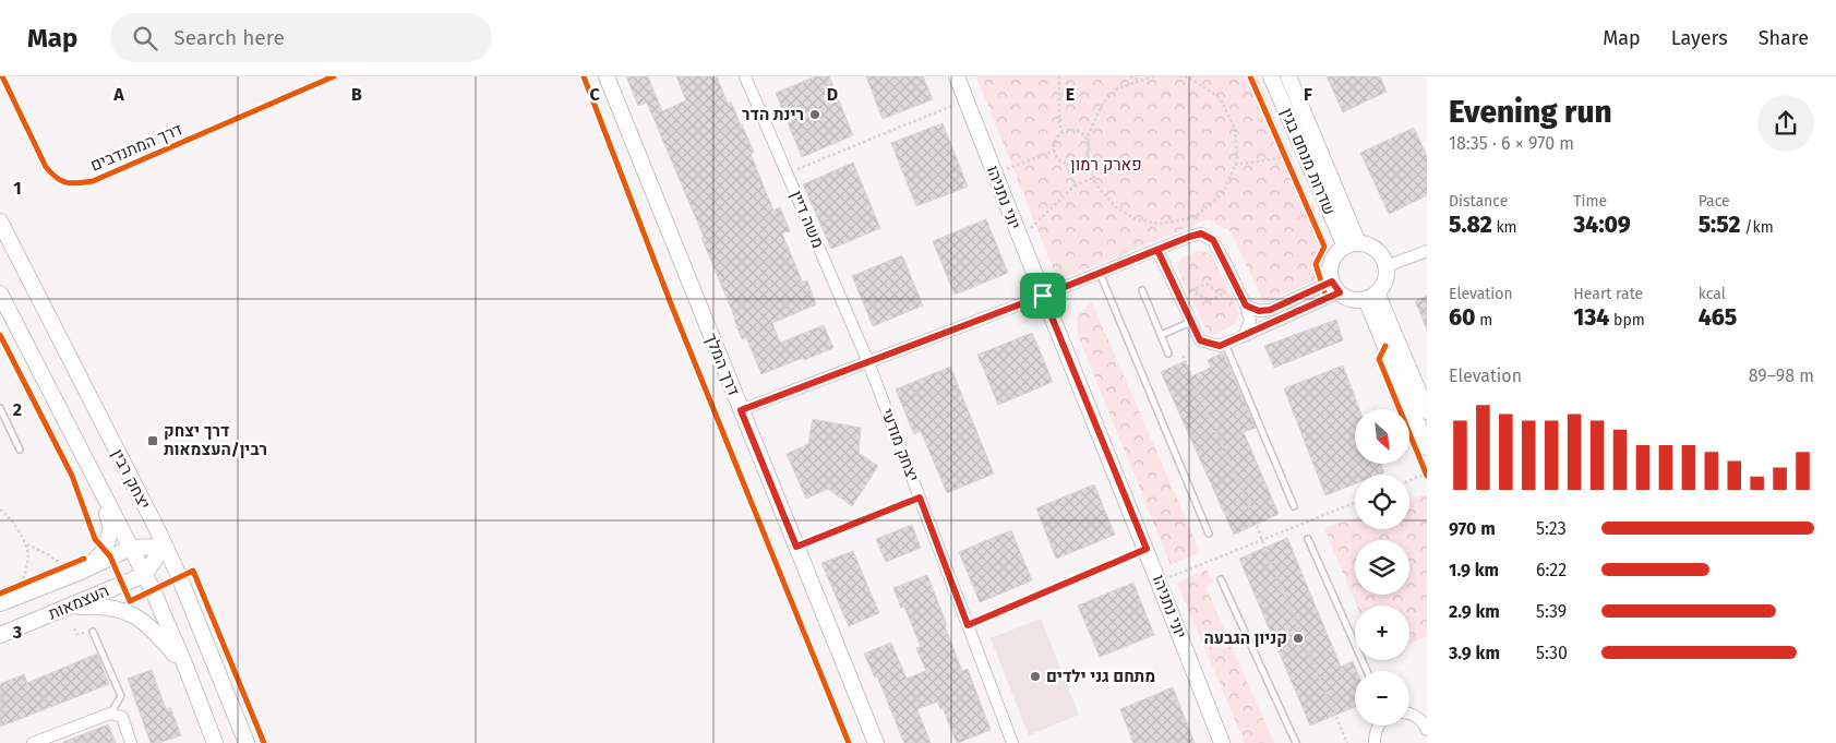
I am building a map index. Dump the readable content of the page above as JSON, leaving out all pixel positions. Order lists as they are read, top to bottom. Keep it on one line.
{"streets":{"street":["שדרות מנחם בגין","יוני נתניהו","משה דיין","דרך המלך","יצחק מודעי","יצחק רבין","העצמאות"],"cycle path":["דרך המתנדבים"]},"crossings":[["משה דיין","יצחק מודעי"],["יצחק רבין","העצמאות"]],"parks":["פארק רמון"],"places":{"other":["רינת הדר","קניון הגבעה","מתחם גני ילדים"],"transit":["דרך יצחק רבין/העצמאות"]},"north":"bottom right","page":{"header":"Map","search":"Search here","nav":["Map","Layers","Share"],"heading":["Evening run","18:35 · 6 × 970 m"],"stats":[["Distance","5.82 km"],["Time","34:09"],["Pace","5:52 /km"],["Elevation","60 m"],["Heart rate","134 bpm"],["kcal","465"]],"chart":["Elevation","89–98 m"],"map_buttons":["+","−"],"list":[{"name":"970 m","note":"5:23"},{"name":"1.9 km","note":"6:22"},{"name":"2.9 km","note":"5:39"},{"name":"3.9 km","note":"5:30"}]},"grid":{"columns":["A","B","C","D","E","F"],"rows":["1","2","3"]}}
